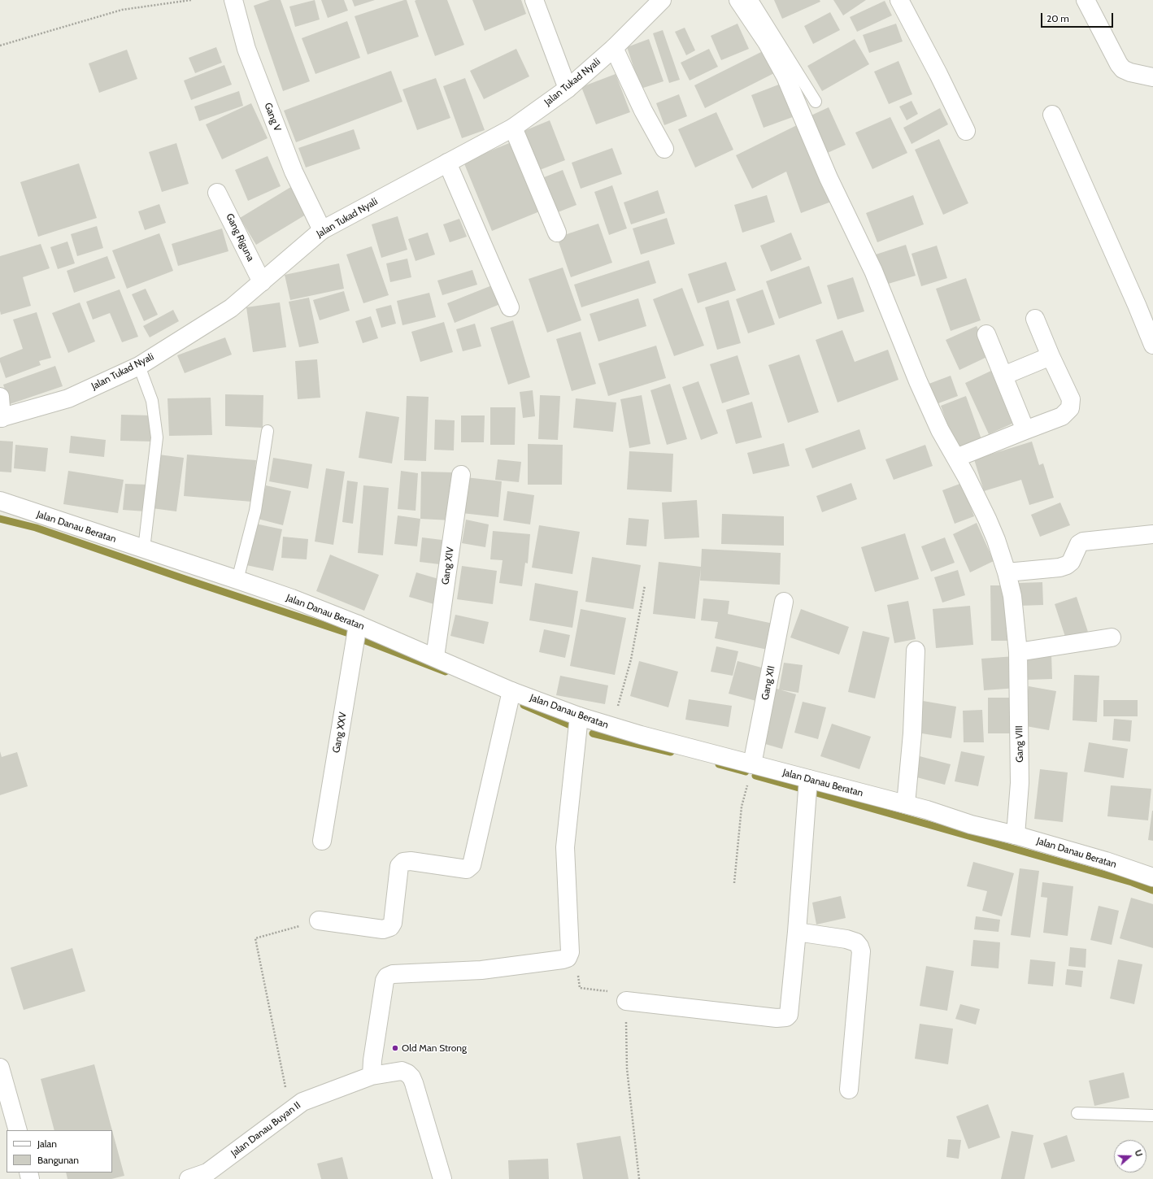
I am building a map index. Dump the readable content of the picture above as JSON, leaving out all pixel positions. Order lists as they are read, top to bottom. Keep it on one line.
{"streets":{"street":["Jalan Tukad Nyali","Gang V","Gang Riguna","Jalan Danau Beratan","Gang XIV","Gang XII","Gang XXV","Gang VIII","Jalan Danau Buyan II"]},"crossings":[["Jalan Tukad Nyali","Gang V"],["Jalan Tukad Nyali","Gang Riguna"],["Jalan Danau Beratan","Gang XIV"],["Jalan Danau Beratan","Gang XII"],["Jalan Danau Beratan","Gang XXV"],["Jalan Danau Beratan","Gang VIII"]],"places":["Old Man Strong"],"legend":["Jalan","Bangunan"],"scale_bar":"20 m","north":"right"}
